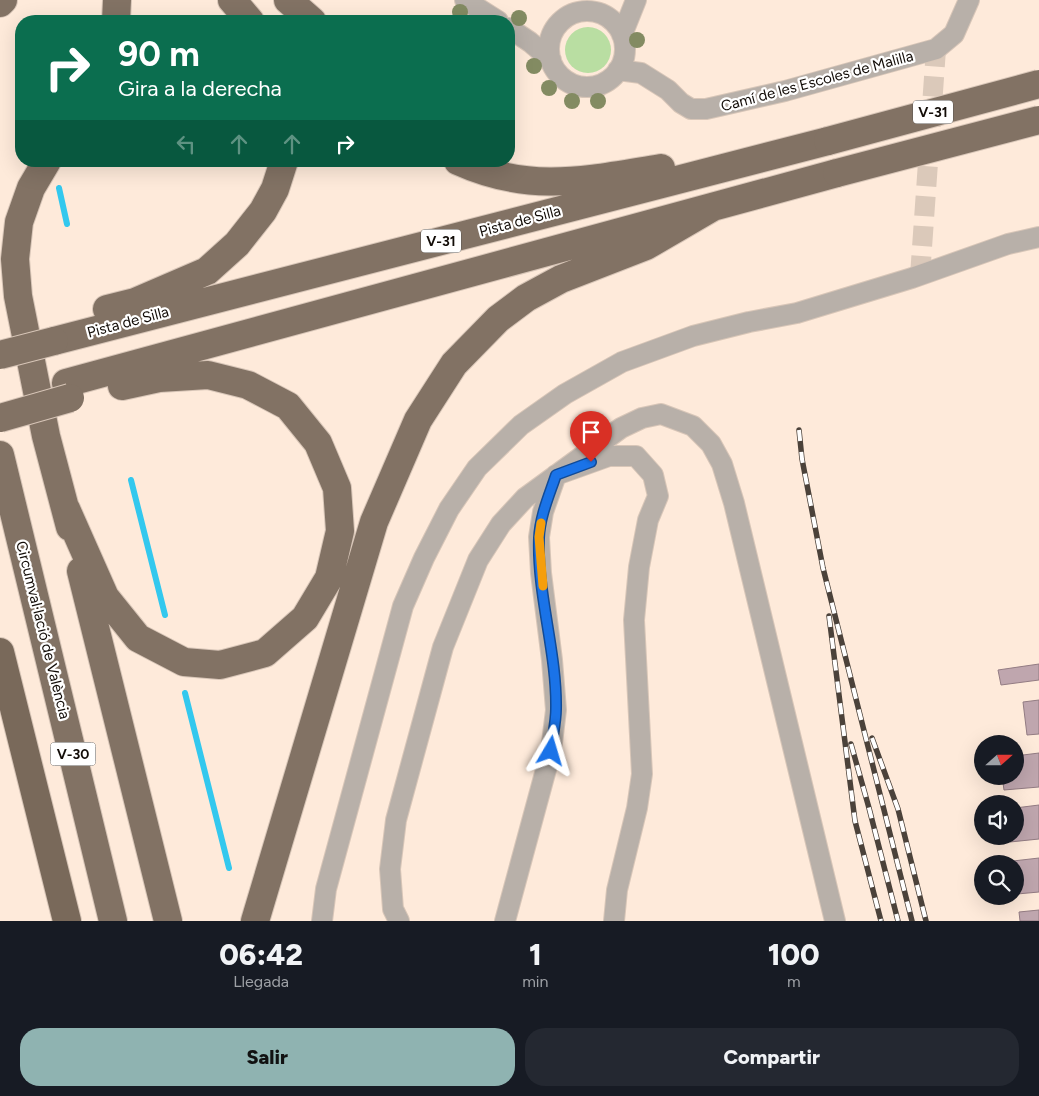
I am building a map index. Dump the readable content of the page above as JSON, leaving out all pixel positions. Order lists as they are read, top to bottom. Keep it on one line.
{"streets":{"highway":["V-31","Pista de Silla","Circumval·lació de València","V-30"],"street":["Camí de les Escoles de Malilla"]},"north":"right","page":{"turn":["90 m","Gira a la derecha"],"eta":["06:42","Llegada","1","min","100","m"],"buttons":["Salir","Compartir"]}}
